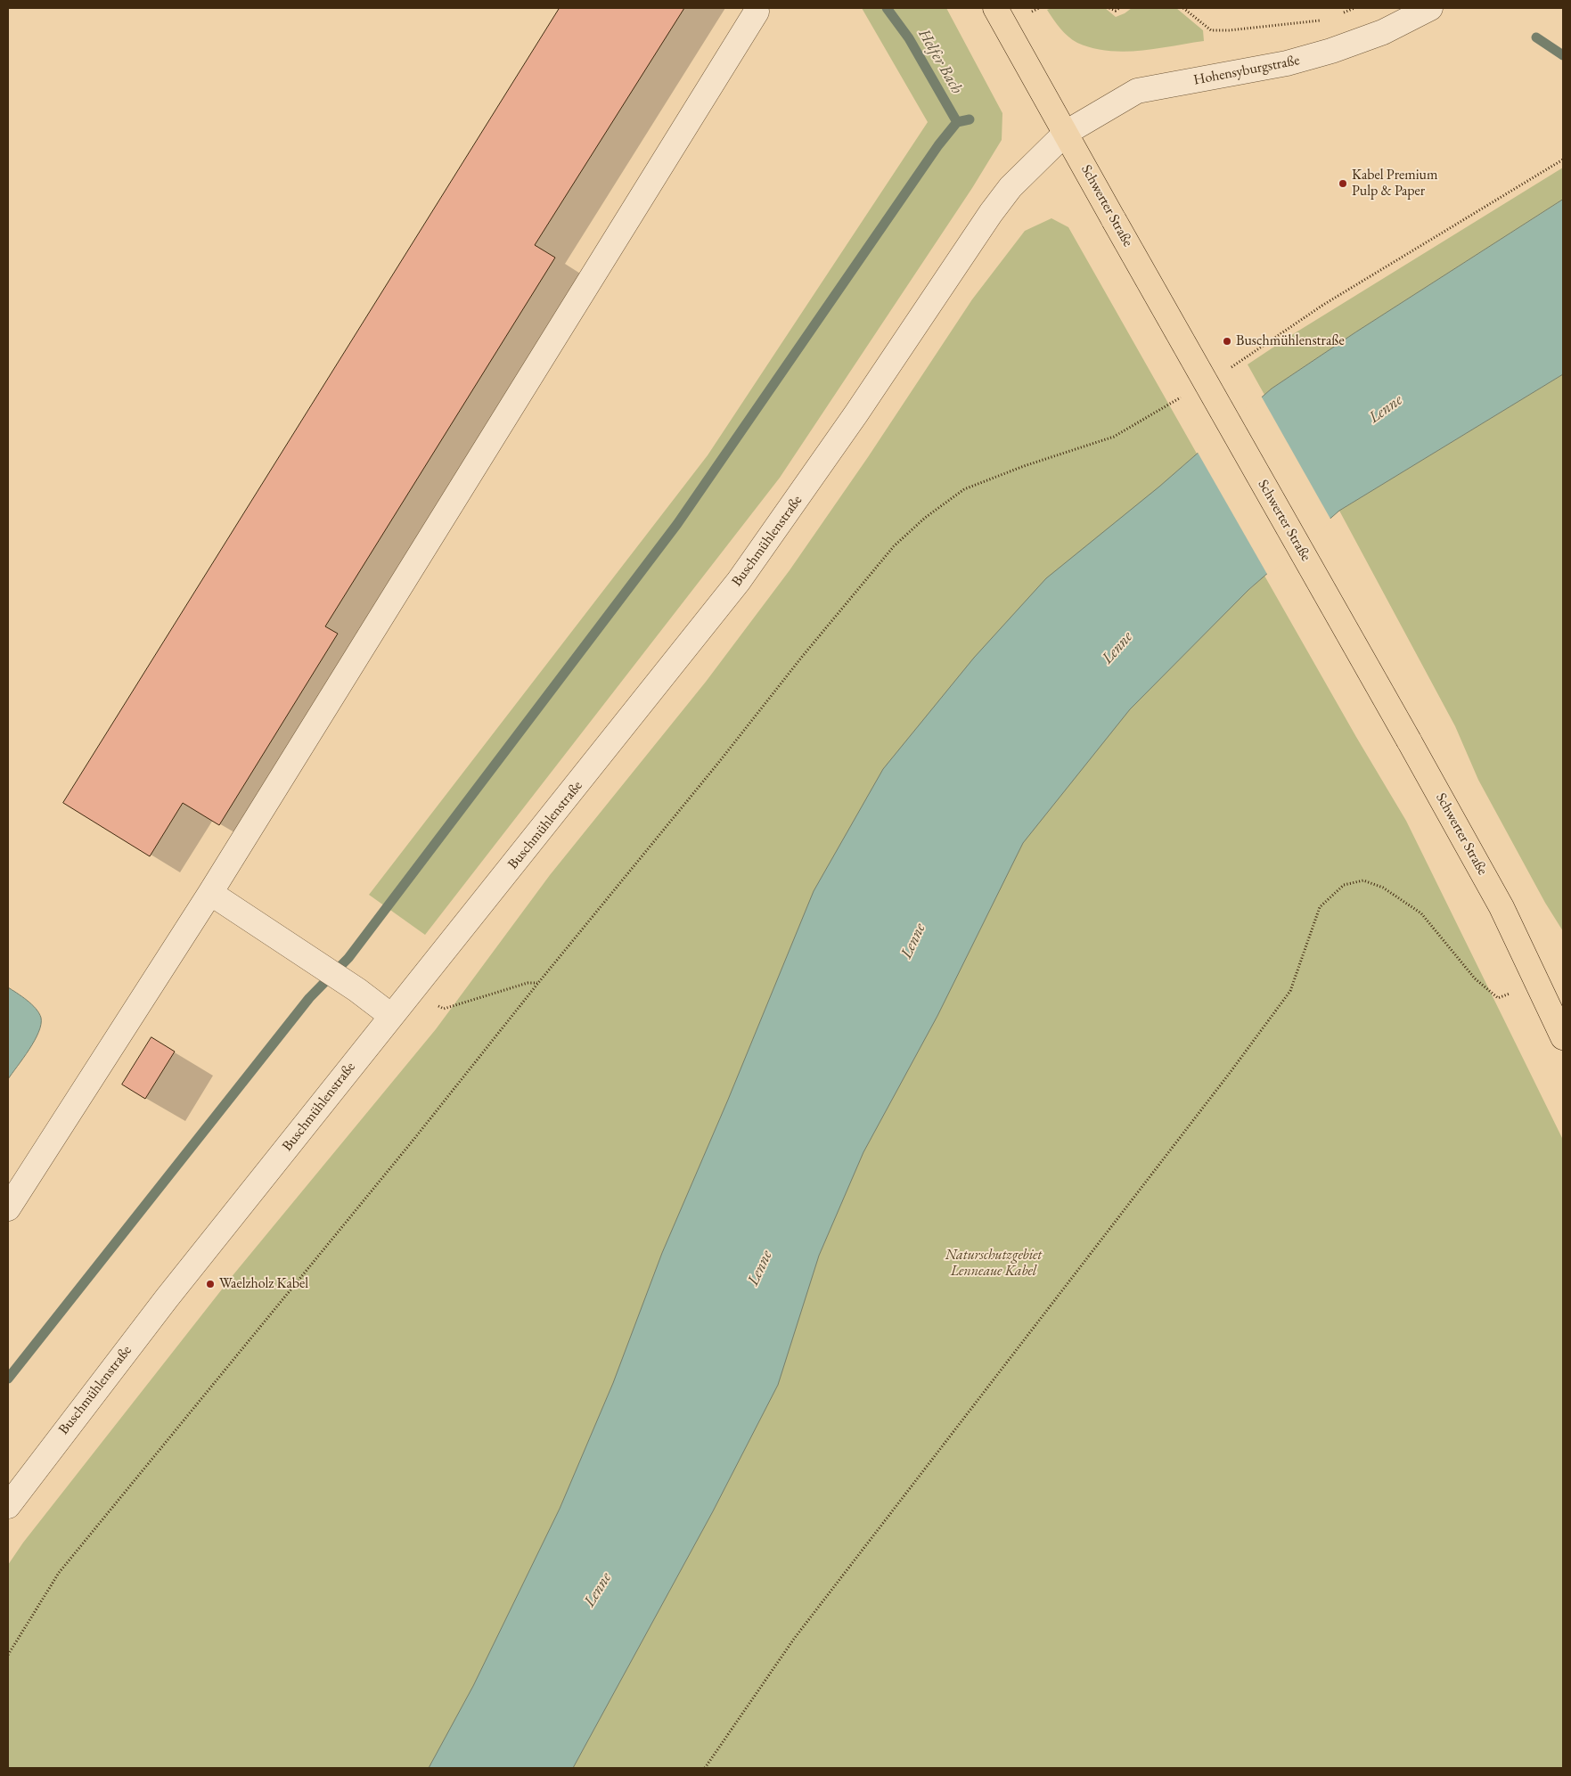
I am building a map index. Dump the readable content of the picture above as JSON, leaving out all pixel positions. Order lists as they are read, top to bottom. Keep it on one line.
{"streets":{"main road":["Schwerter Straße"],"street":["Hohensyburgstraße","Buschmühlenstraße"]},"crossings":[["Hohensyburgstraße","Schwerter Straße"],["Hohensyburgstraße","Buschmühlenstraße"],["Schwerter Straße","Buschmühlenstraße"]],"water":["Helfer Bach","Lenne"],"parks":["Naturschutzgebiet Lenneaue Kabel"],"places":["Kabel Premium Pulp & Paper","Buschmühlenstraße","Waelzholz Kabel"]}
